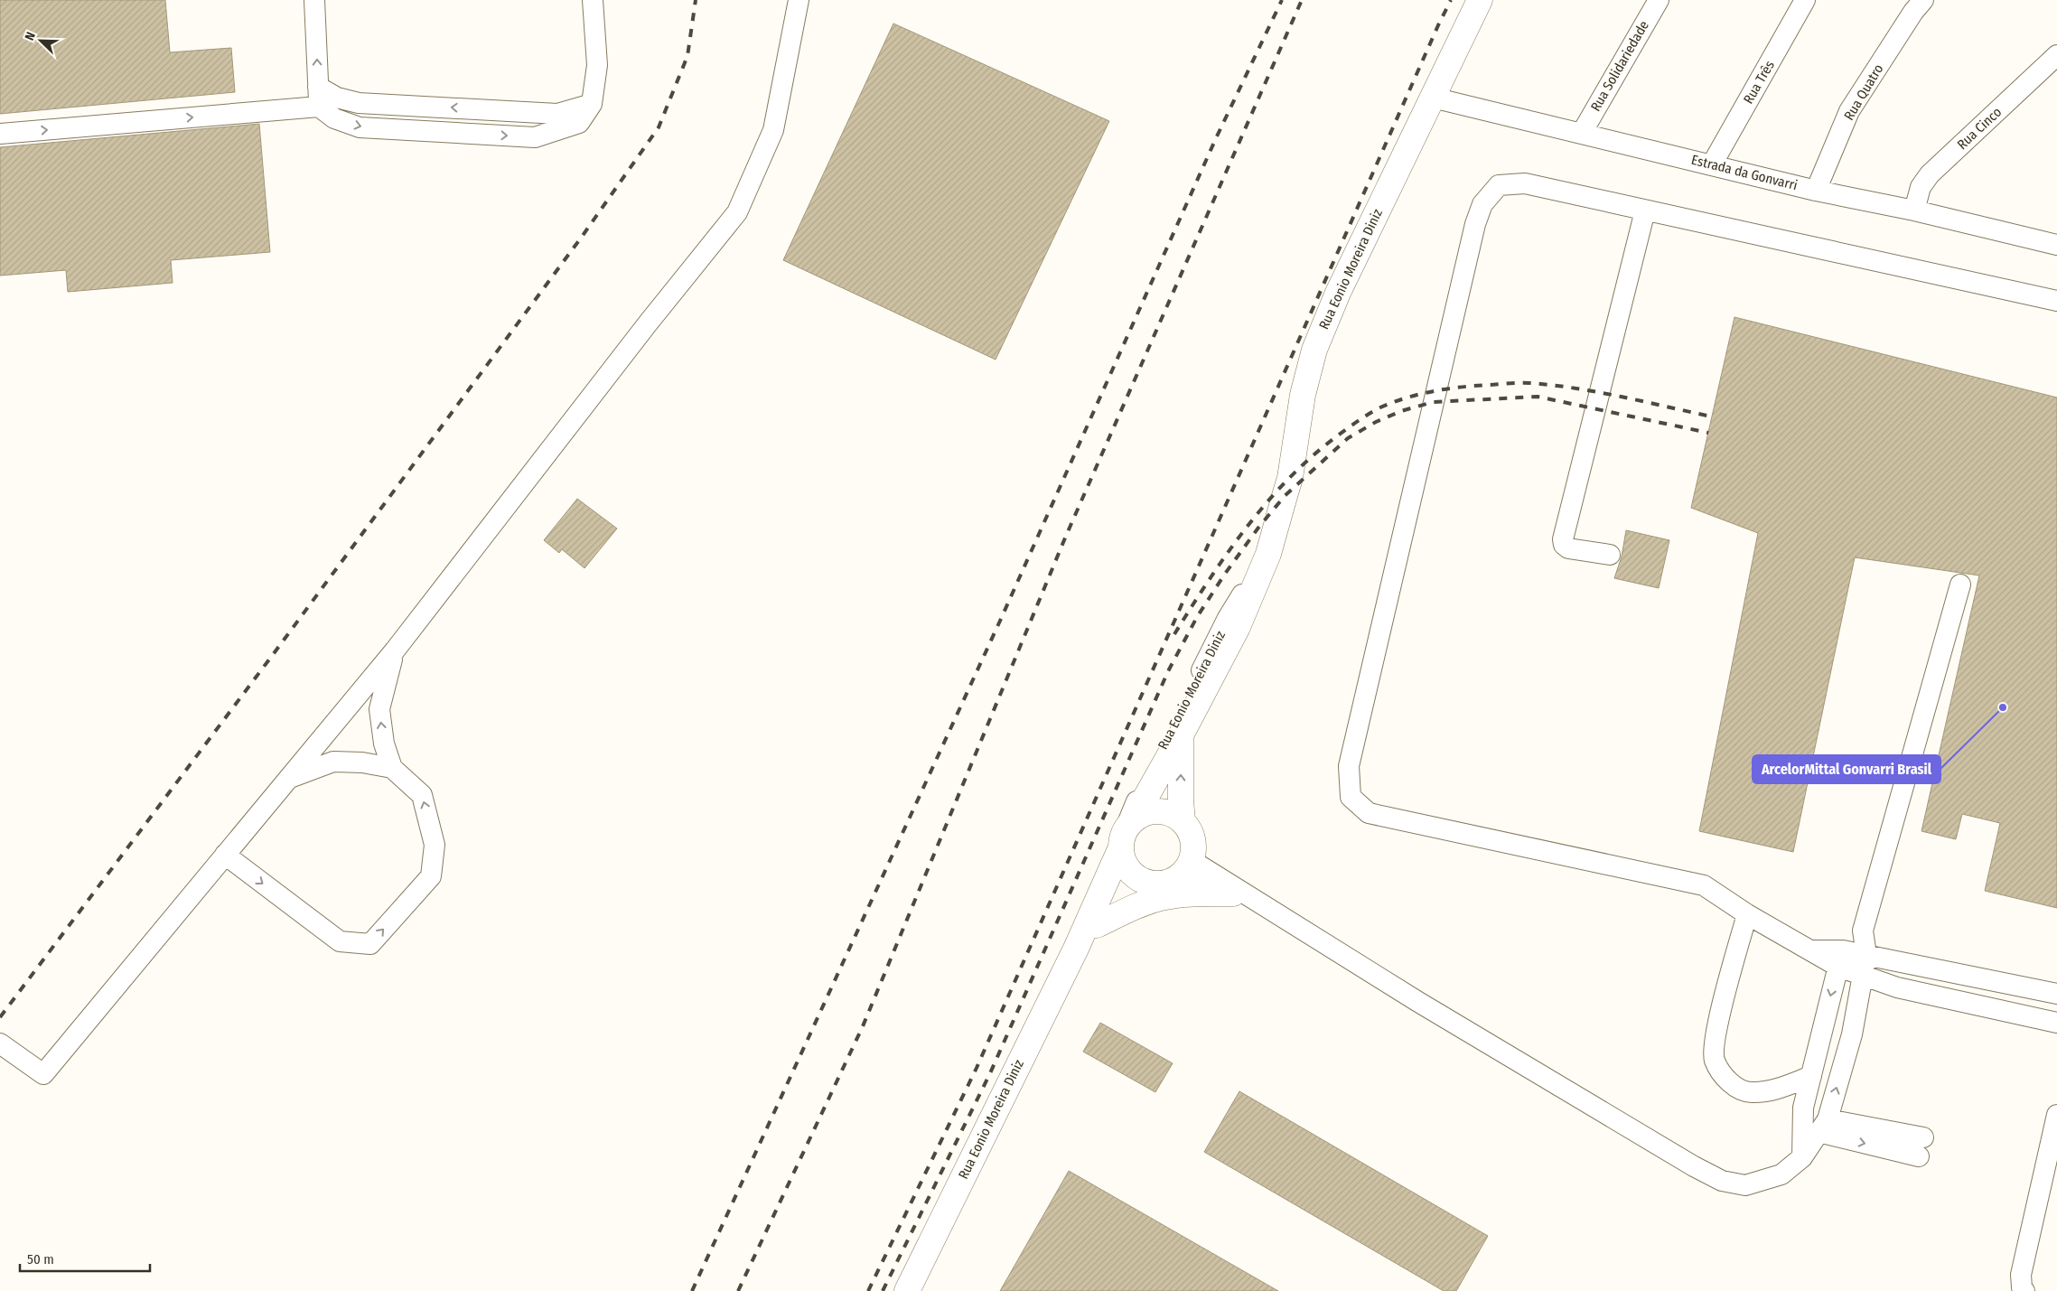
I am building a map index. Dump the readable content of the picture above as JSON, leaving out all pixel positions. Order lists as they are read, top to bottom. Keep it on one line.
{"streets":{"main road":["Rua Eonio Moreira Diniz"],"street":["Rua Solidariedade","Rua Três","Rua Quatro","Rua Cinco","Estrada da Gonvarri"]},"crossings":[["Rua Solidariedade","Estrada da Gonvarri"],["Rua Três","Estrada da Gonvarri"],["Rua Quatro","Estrada da Gonvarri"],["Rua Cinco","Estrada da Gonvarri"],["Estrada da Gonvarri","Rua Eonio Moreira Diniz"]],"places":["ArcelorMittal Gonvarri Brasil"],"scale_bar":"50 m","north":"top left"}
